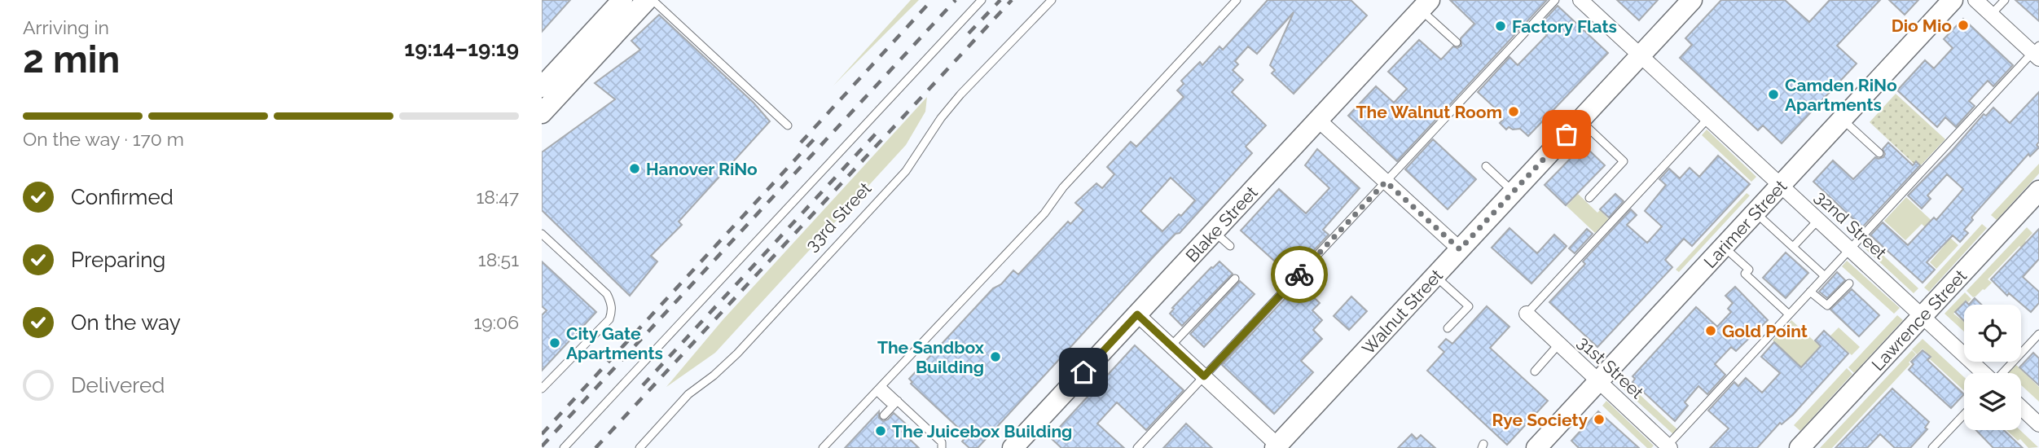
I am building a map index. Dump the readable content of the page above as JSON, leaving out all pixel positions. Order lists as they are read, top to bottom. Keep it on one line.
{"streets":{"street":["Blake Street","Larimer Street","32nd Street","Walnut Street","Lawrence Street","31st Street"],"lane":["33rd Street"]},"crossings":[["Larimer Street","32nd Street"],["Larimer Street","31st Street"],["32nd Street","Walnut Street"],["32nd Street","Lawrence Street"]],"places":["Dio Mio","Factory Flats","Camden RiNo Apartments","The Walnut Room","Hanover RiNo","Gold Point","City Gate Apartments","The Sandbox Building","Rye Society","The Juicebox Building"],"page":{"heading":["2 min","Arriving in","19:14–19:19"],"bar":"On the way · 170 m","list":[["Confirmed","18:47"],["Preparing","18:51"],["On the way","19:06"],"Delivered"]}}
